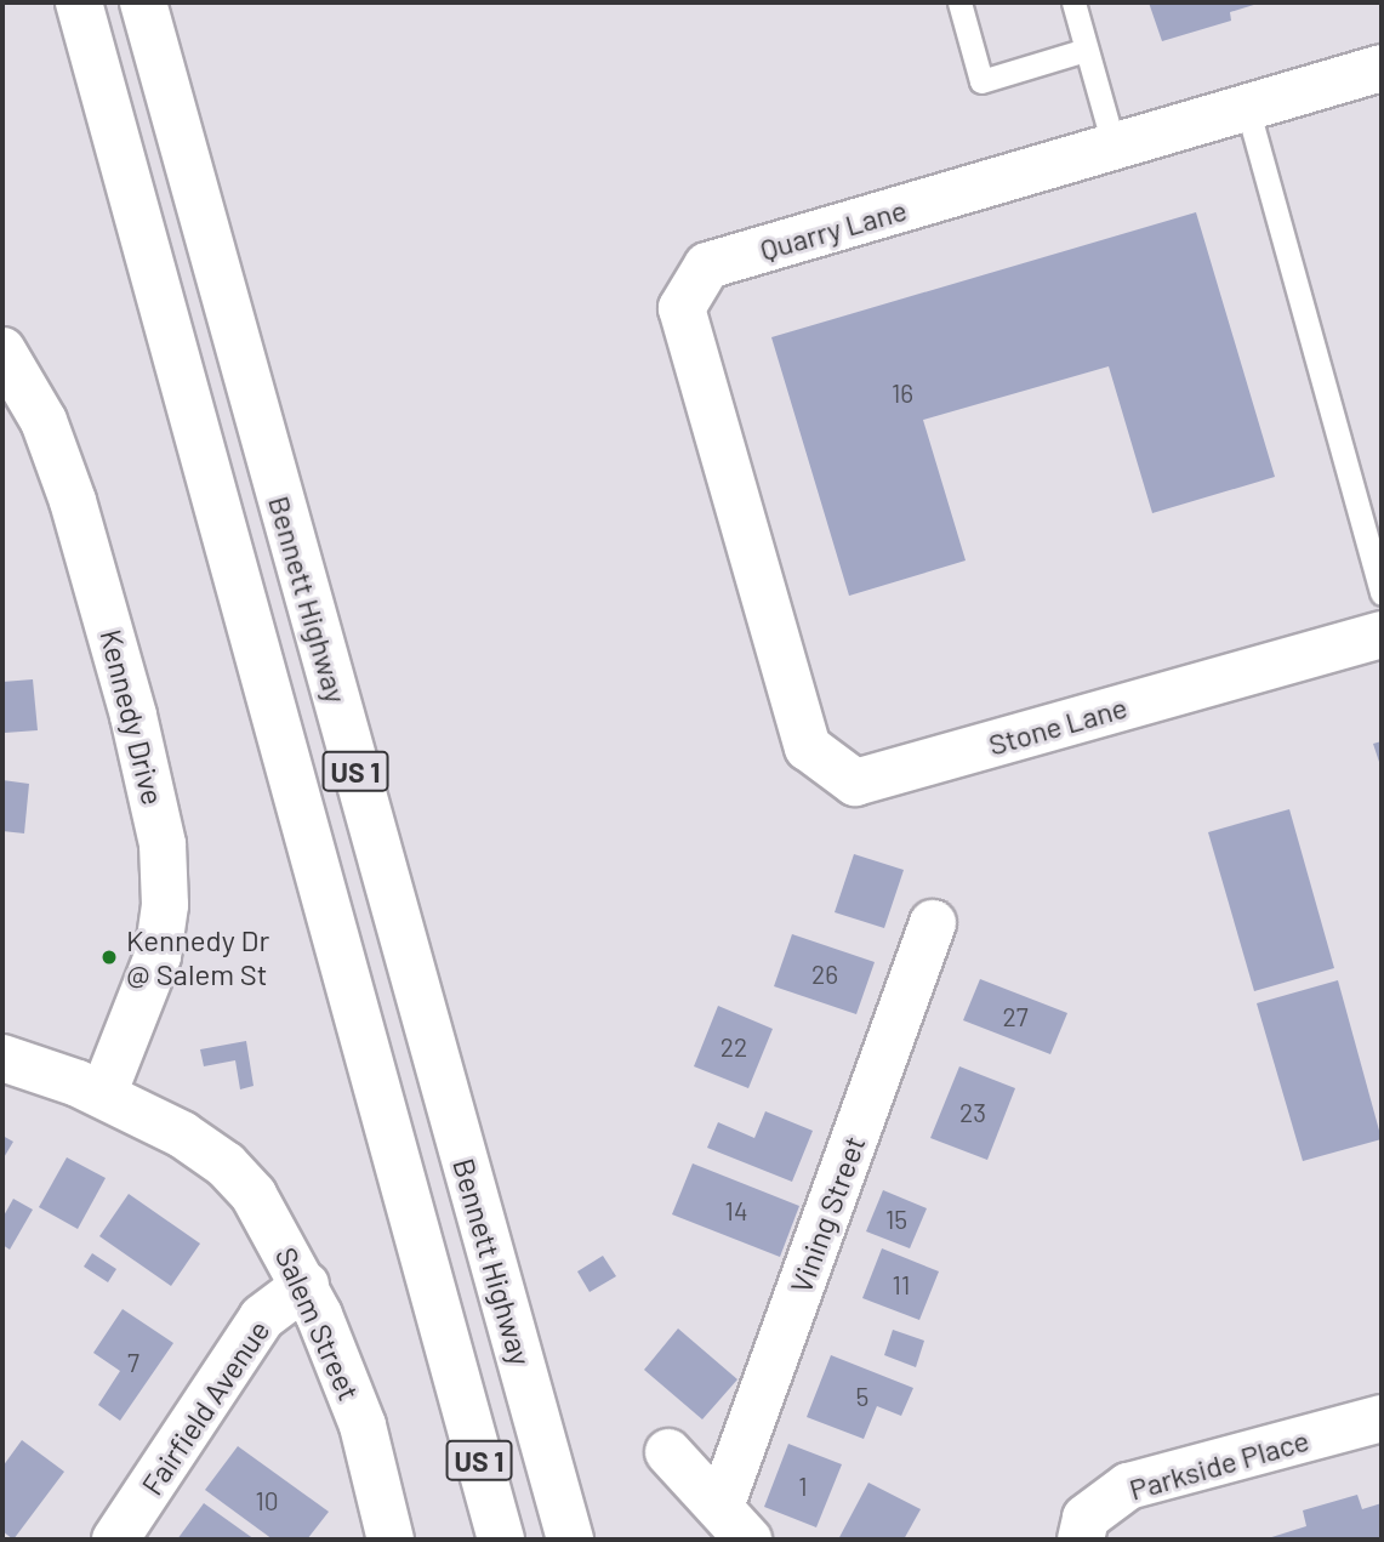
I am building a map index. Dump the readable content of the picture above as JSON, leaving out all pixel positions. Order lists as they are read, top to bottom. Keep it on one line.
{"streets":{"main road":["Quarry Lane","Bennett Highway","Kennedy Drive","Stone Lane","US 1","Vining Street","Salem Street","Fairfield Avenue","Parkside Place"]},"crossings":[["Quarry Lane","Stone Lane"],["Kennedy Drive","Salem Street"],["Salem Street","Fairfield Avenue"]],"places":["Kennedy Dr @ Salem St"],"house_numbers":["16","26","27","22","23","14","15","11","7","5","1","10"]}
